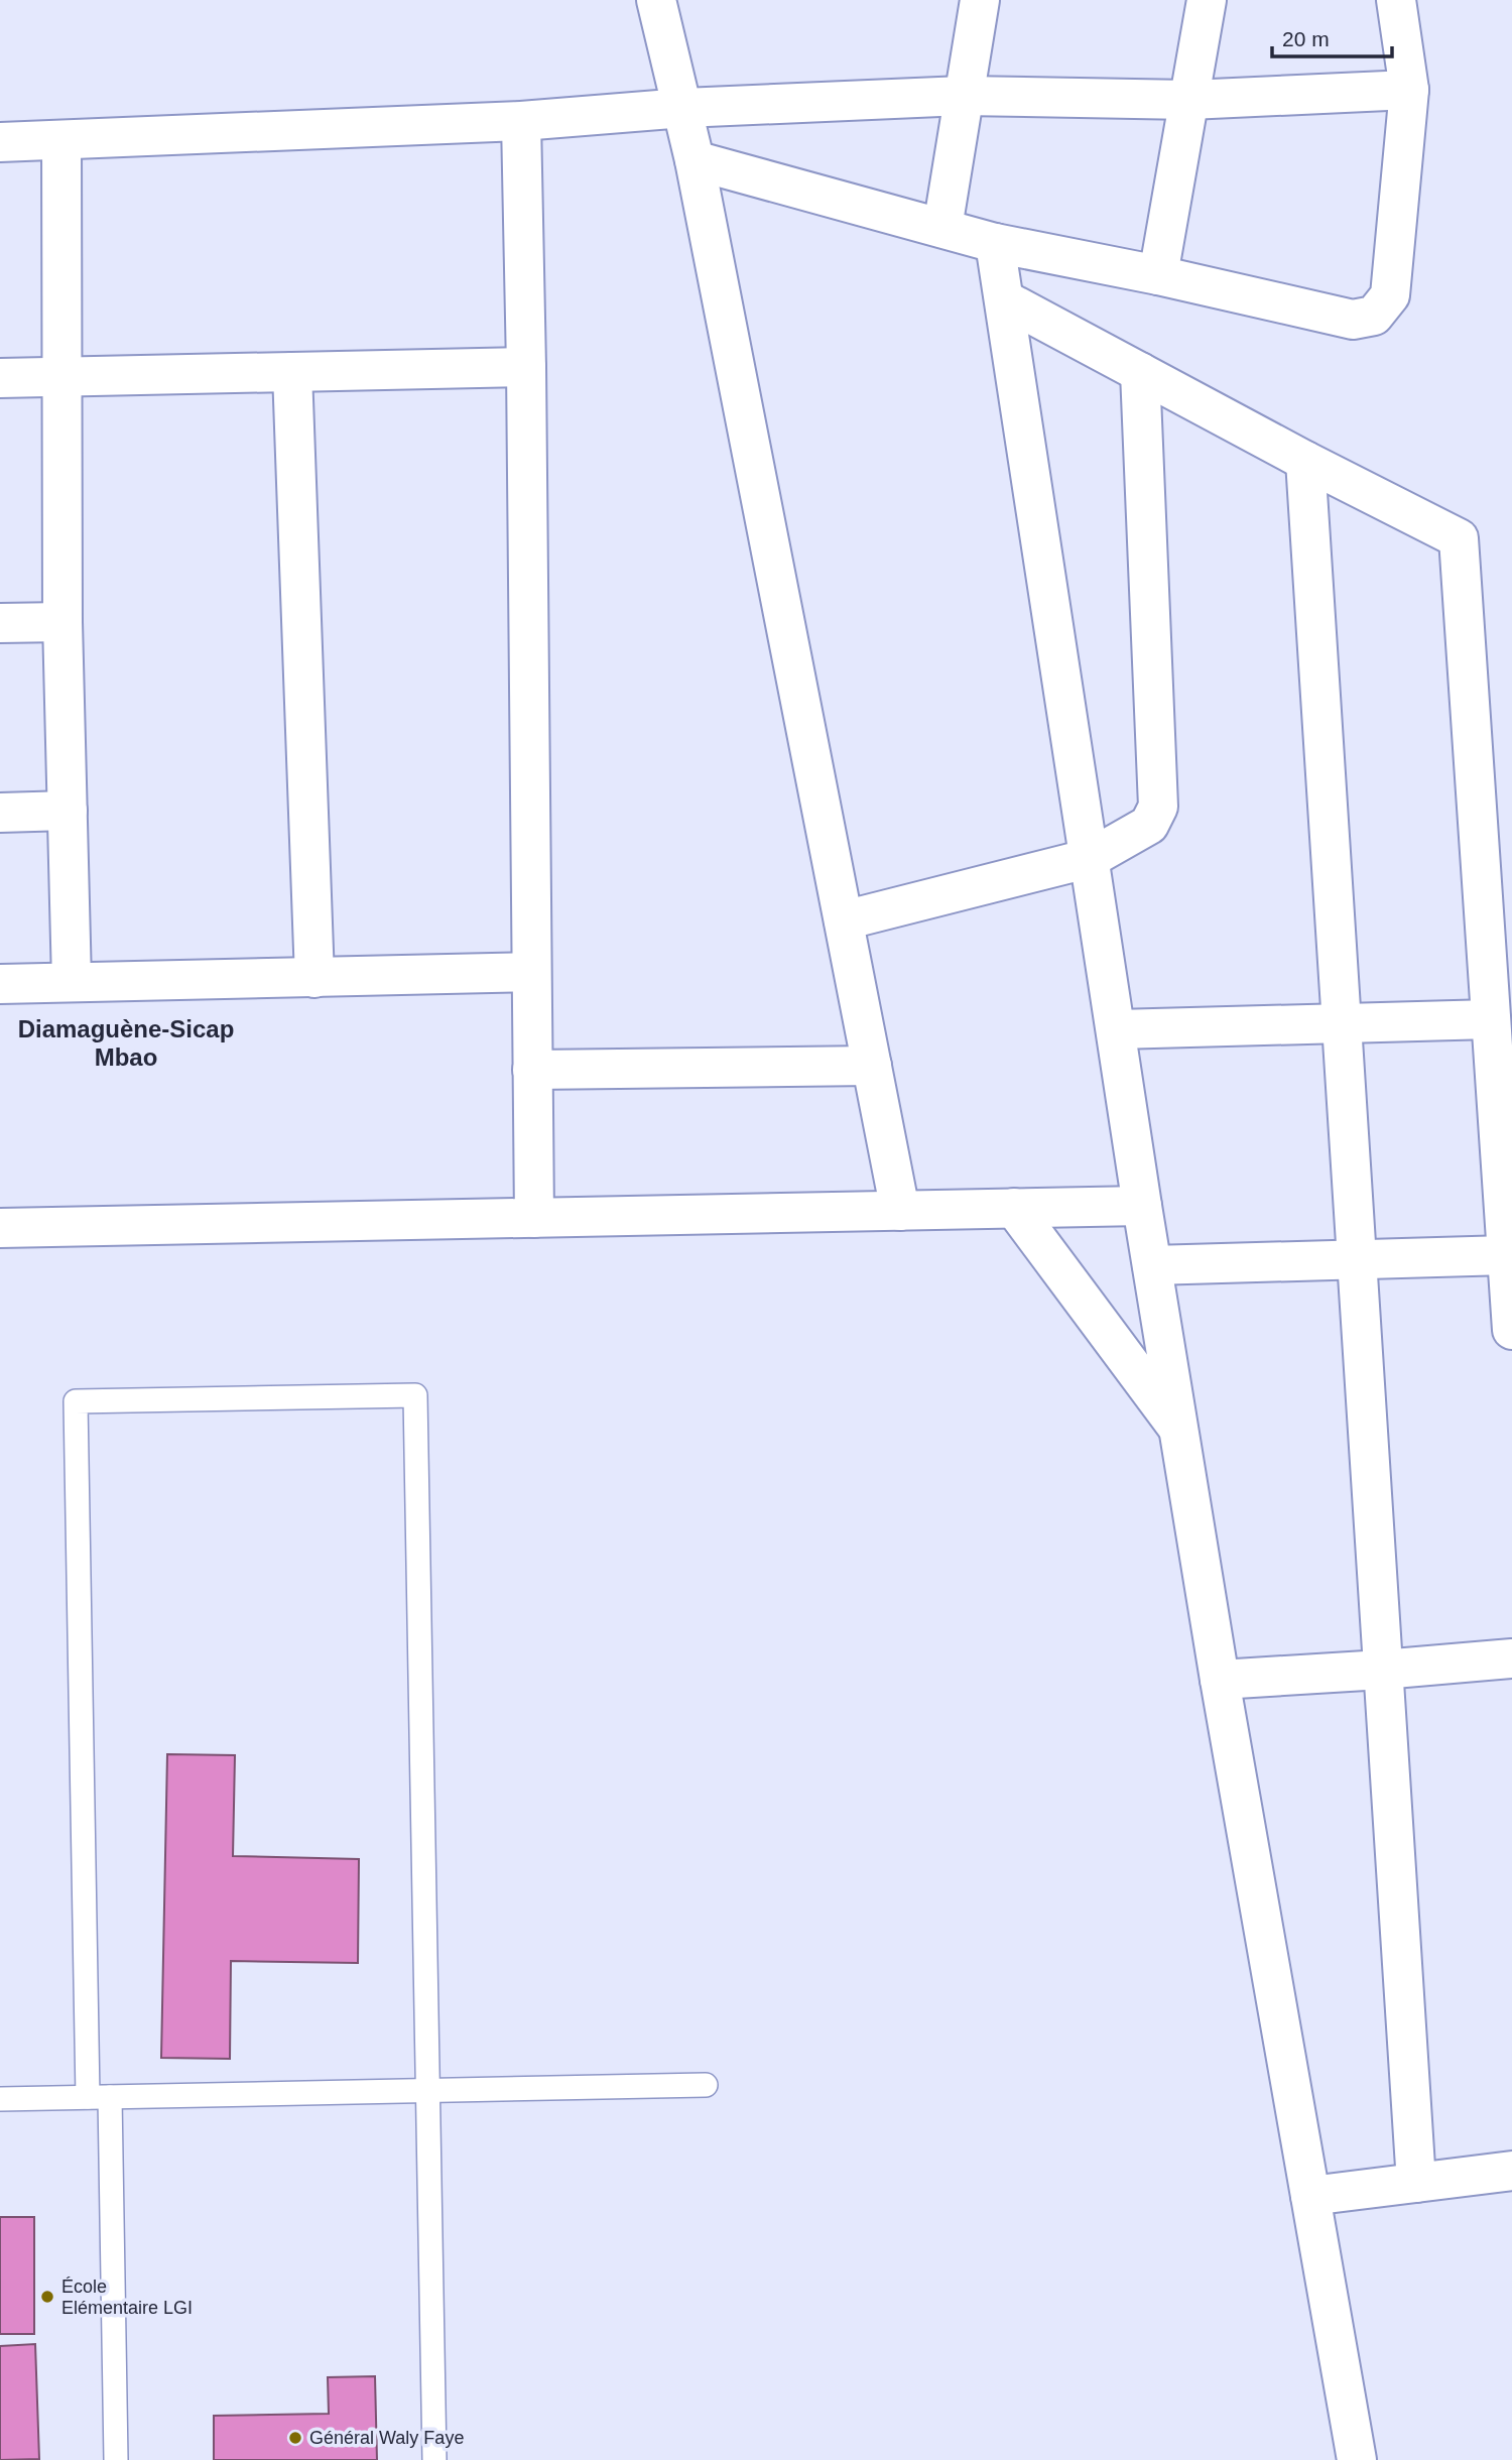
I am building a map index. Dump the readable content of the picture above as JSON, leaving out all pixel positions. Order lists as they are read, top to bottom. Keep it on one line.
{"districts":["Diamaguène-Sicap Mbao"],"places":["École Elémentaire LGI","Général Waly Faye"],"scale_bar":"20 m"}
